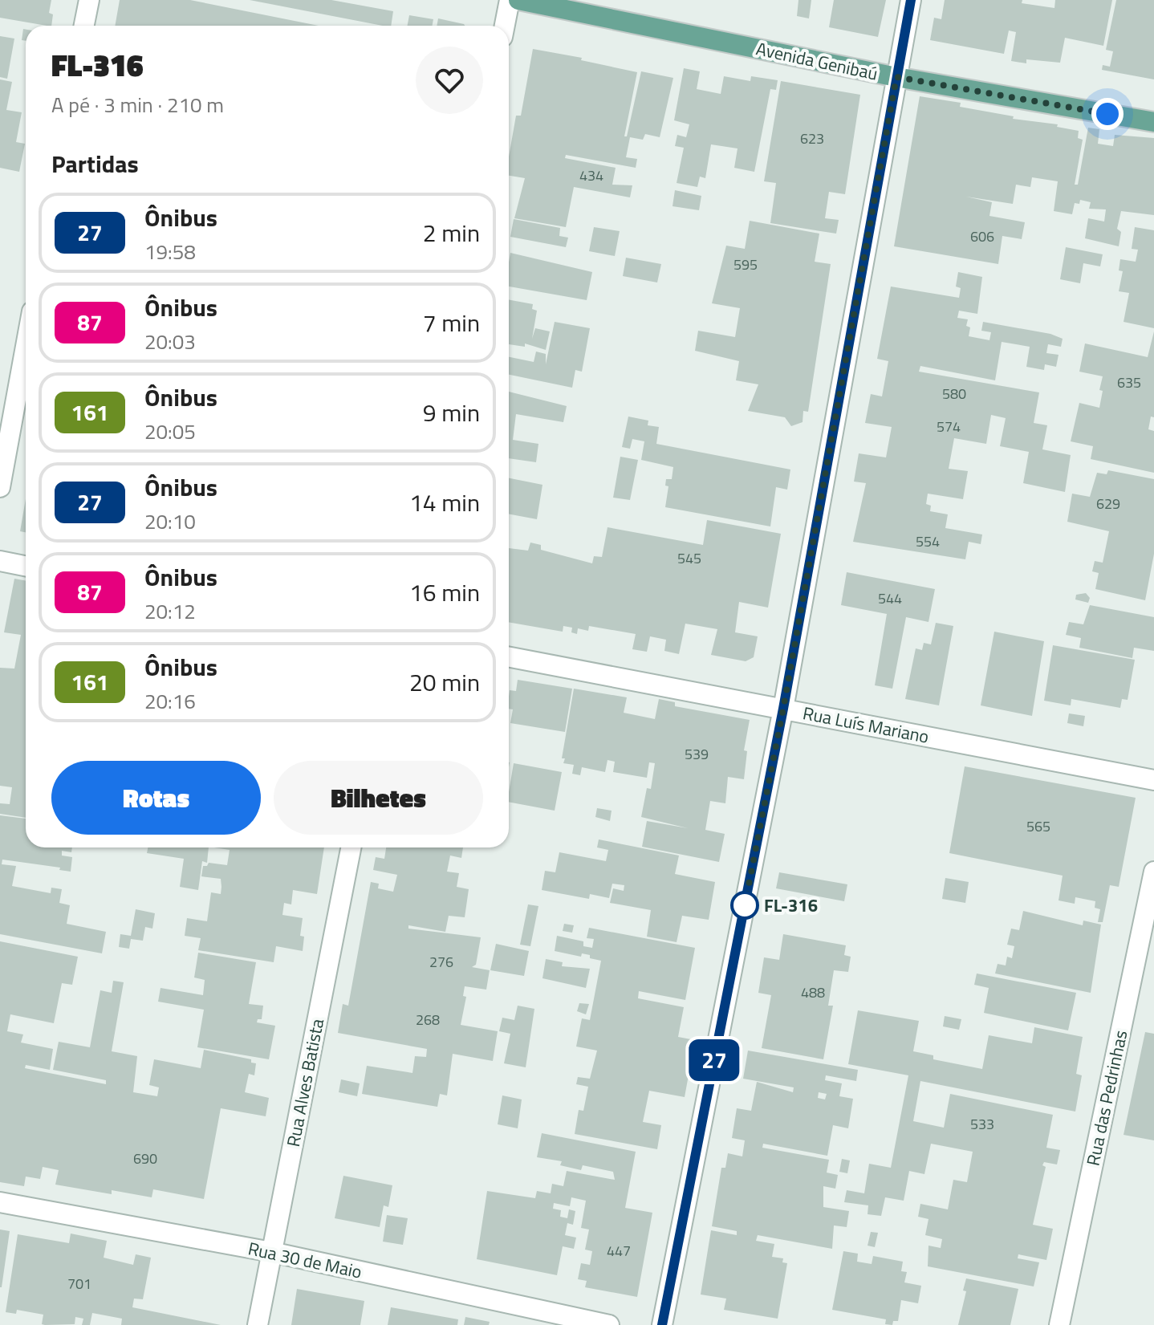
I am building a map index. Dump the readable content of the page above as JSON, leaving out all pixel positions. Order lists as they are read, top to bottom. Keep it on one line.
{"streets":{"main road":["Avenida Genibaú"],"street":["Rua Luís Mariano","Rua Alves Batista","Rua das Pedrinhas","Rua 30 de Maio"]},"crossings":[["Rua Alves Batista","Rua 30 de Maio"]],"places":["FL-316"],"lines":["bus line 27"],"house_numbers":["623","434","606","595","635","580","574","629","554","545","544","539","565","276","488","268","533","690","447","701"],"page":{"on_map":"27","heading":[["FL-316","A pé · 3 min · 210 m"],"Partidas"],"list":[{"mark":"27","name":"Ônibus","note":"19:58","value":"2 min"},{"mark":"87","name":"Ônibus","note":"20:03","value":"7 min"},{"mark":"161","name":"Ônibus","note":"20:05","value":"9 min"},{"mark":"27","name":"Ônibus","note":"20:10","value":"14 min"},{"mark":"87","name":"Ônibus","note":"20:12","value":"16 min"},{"mark":"161","name":"Ônibus","note":"20:16","value":"20 min"}],"buttons":["Rotas","Bilhetes"]}}
